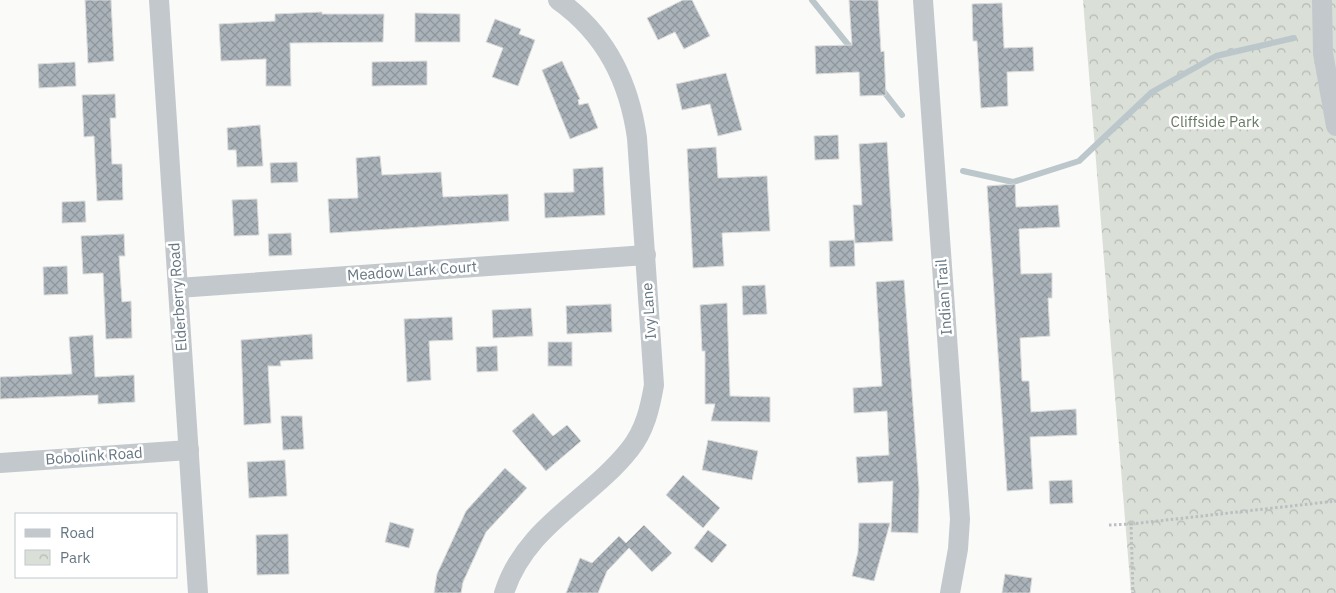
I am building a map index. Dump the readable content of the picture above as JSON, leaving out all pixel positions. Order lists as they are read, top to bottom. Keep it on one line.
{"streets":{"street":["Meadow Lark Court","Elderberry Road","Indian Trail","Ivy Lane","Bobolink Road"]},"crossings":[["Meadow Lark Court","Elderberry Road"],["Meadow Lark Court","Ivy Lane"],["Elderberry Road","Bobolink Road"]],"parks":["Cliffside Park"],"legend":["Road","Park"]}
